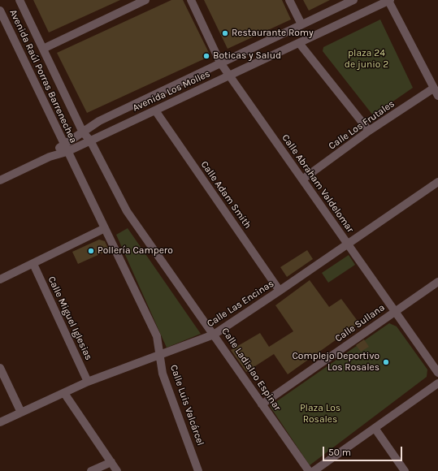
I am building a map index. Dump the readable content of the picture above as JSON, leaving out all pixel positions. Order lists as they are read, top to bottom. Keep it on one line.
{"streets":{"street":["Avenida Raúl Porras Barrenechea","Avenida Los Molles","Calle Los Frutales","Calle Abraham Valdelomar","Calle Adam Smith","Calle Las Encinas","Calle Miguel Iglesias","Calle Sullana","Calle Ladislao Espinar","Calle Luis Valcárcel"]},"crossings":[["Avenida Raúl Porras Barrenechea","Avenida Los Molles"],["Avenida Raúl Porras Barrenechea","Calle Ladislao Espinar"],["Avenida Raúl Porras Barrenechea","Calle Luis Valcárcel"],["Avenida Los Molles","Calle Abraham Valdelomar"],["Avenida Los Molles","Calle Adam Smith"],["Avenida Los Molles","Calle Ladislao Espinar"],["Avenida Los Molles","Calle Luis Valcárcel"],["Calle Los Frutales","Calle Abraham Valdelomar"],["Calle Abraham Valdelomar","Calle Las Encinas"],["Calle Abraham Valdelomar","Calle Sullana"],["Calle Adam Smith","Calle Las Encinas"],["Calle Las Encinas","Calle Miguel Iglesias"],["Calle Las Encinas","Calle Ladislao Espinar"],["Calle Las Encinas","Calle Luis Valcárcel"],["Calle Sullana","Calle Ladislao Espinar"]],"parks":["plaza 24 de junio 2","Plaza Los Rosales"],"places":["Restaurante Romy","Boticas y Salud","Pollería Campero","Complejo Deportivo Los Rosales"],"scale_bar":"50 m"}
